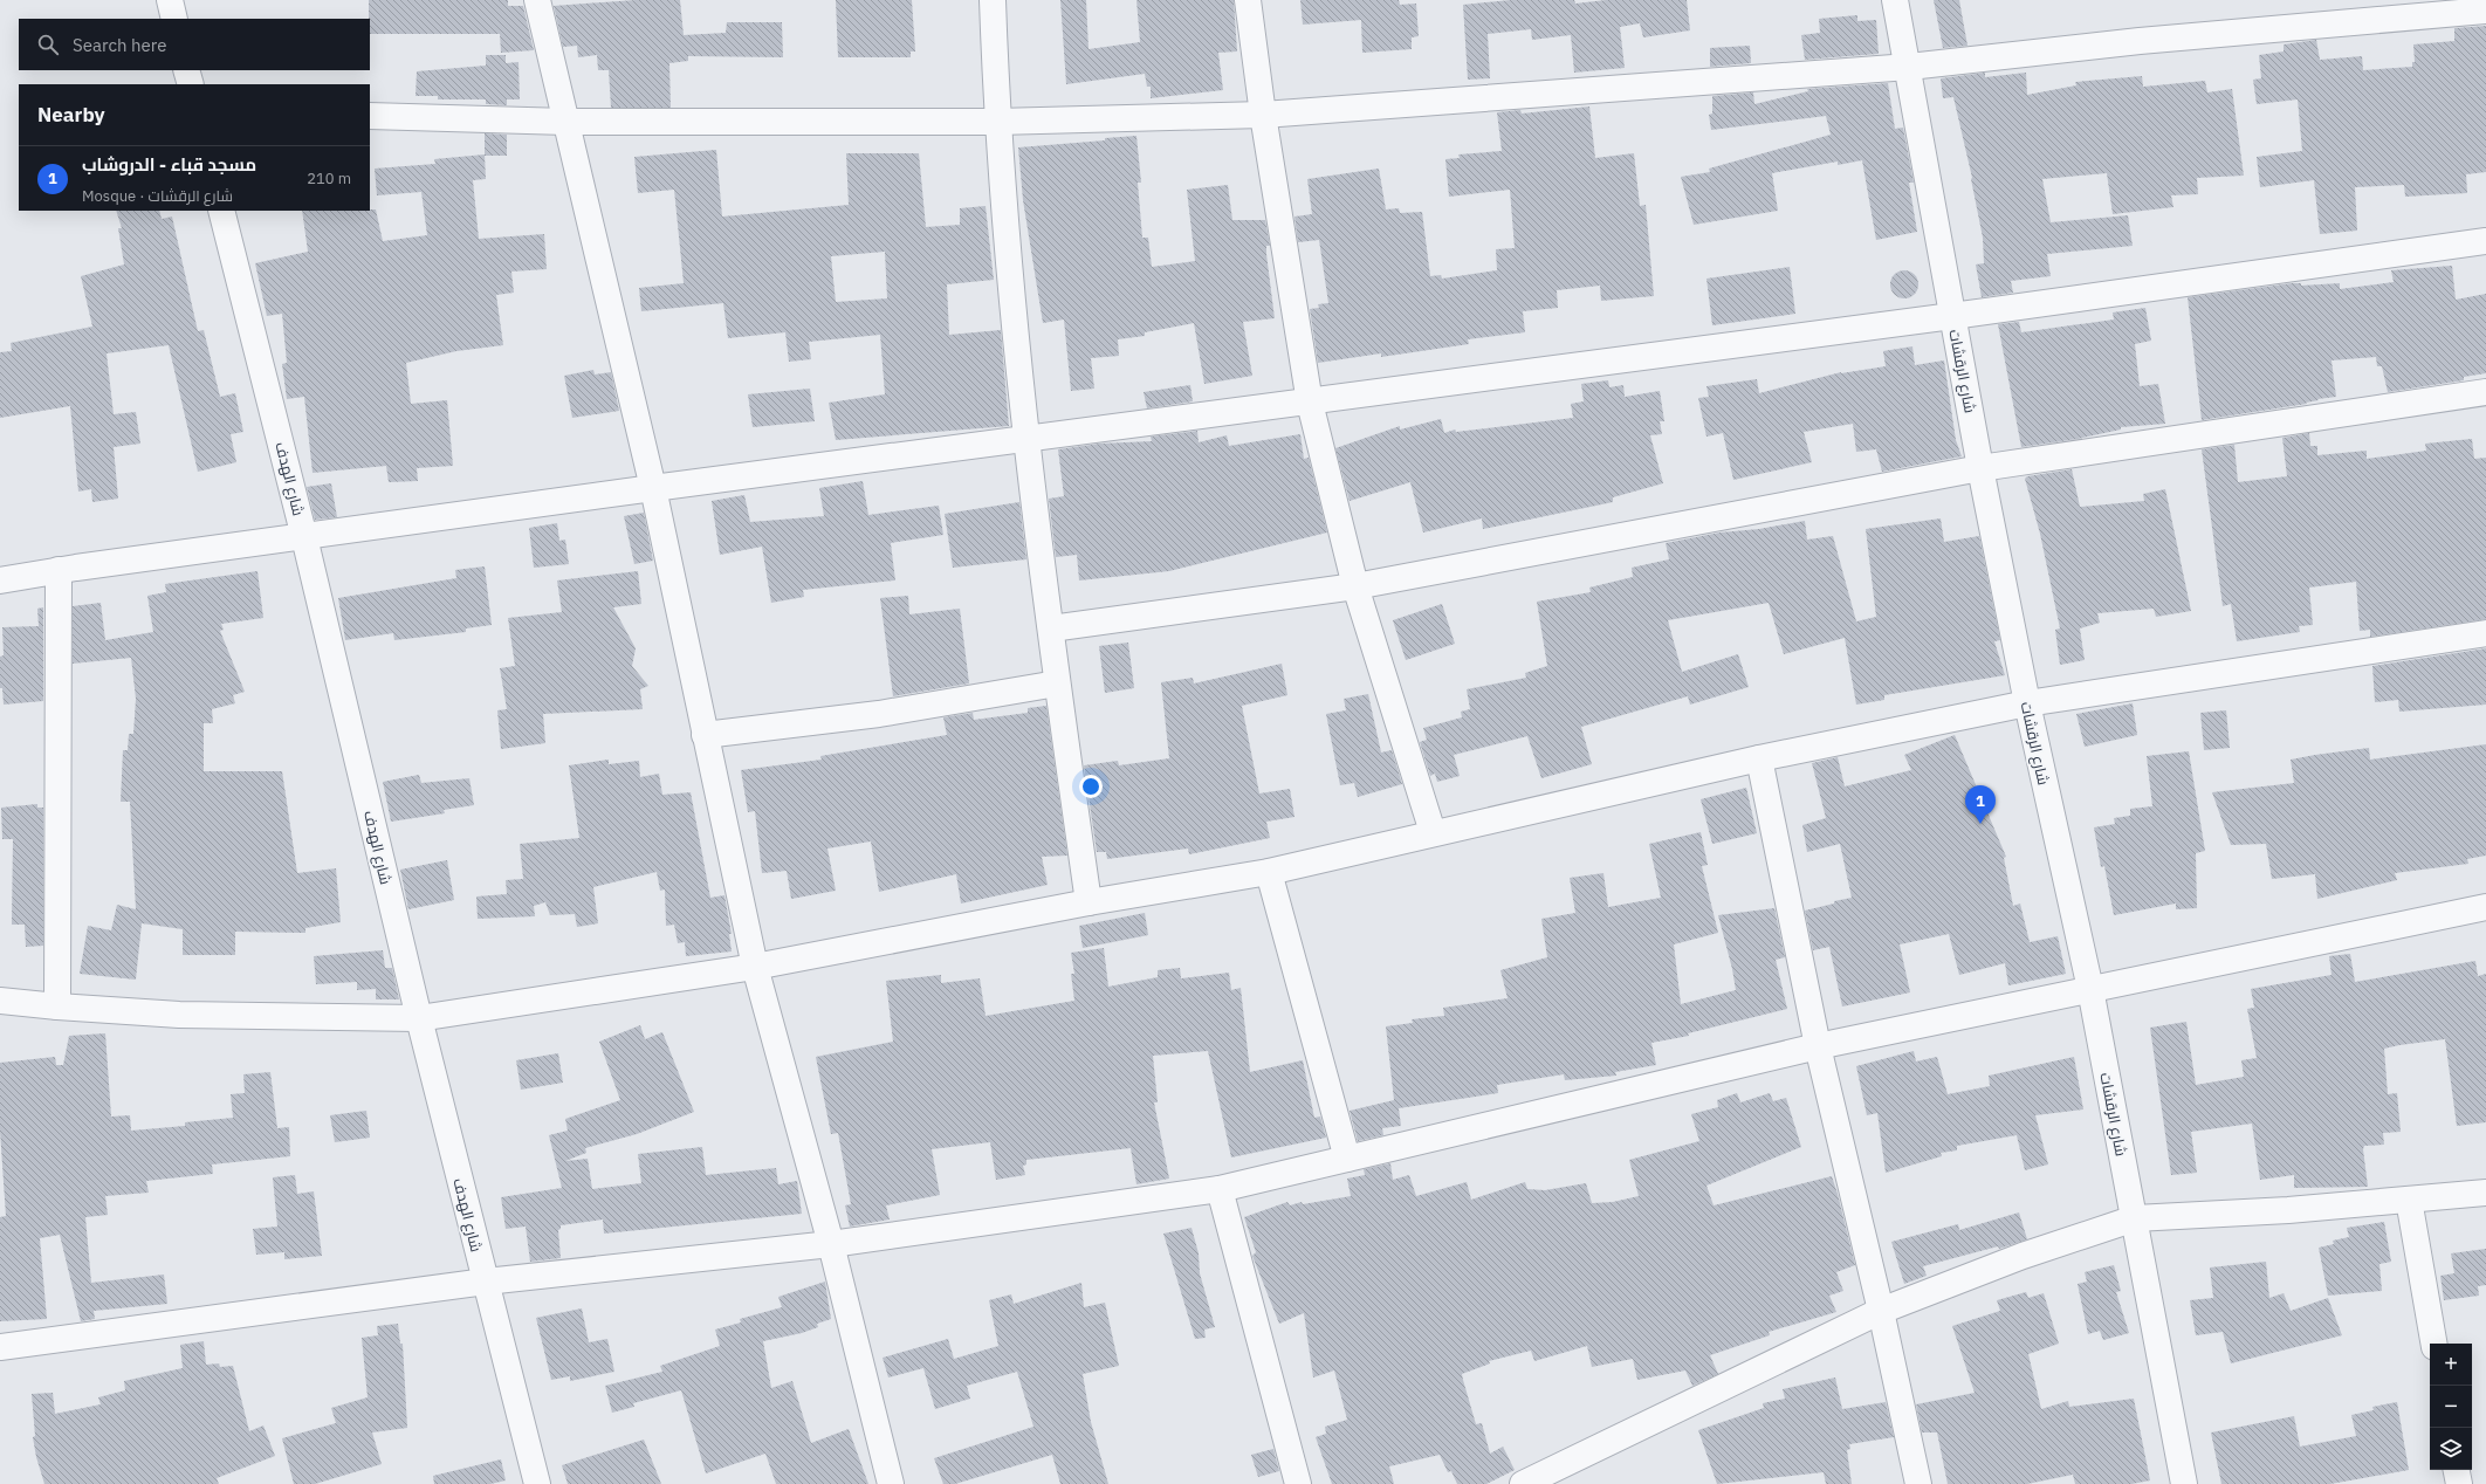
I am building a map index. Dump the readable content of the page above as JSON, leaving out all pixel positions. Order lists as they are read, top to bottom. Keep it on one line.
{"streets":{"street":["شارع الرقشات","شارع الهدف"]},"page":{"search":"Search here","heading":"Nearby","list":[{"mark":"1","name":"مسجد قباء - الدروشاب","note":"Mosque · شارع الرقشات","value":"210 m"}],"pins":"1","map_buttons":["+","−"]}}
